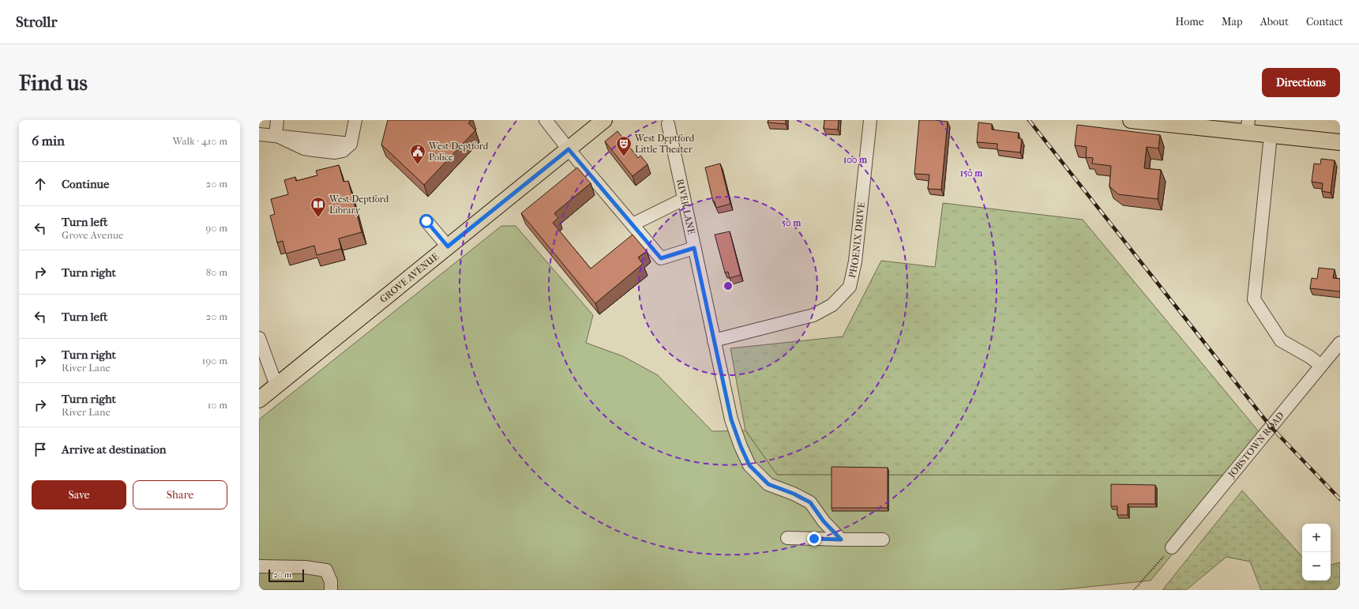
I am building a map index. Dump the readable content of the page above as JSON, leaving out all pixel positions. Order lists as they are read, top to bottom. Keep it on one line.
{"streets":{"main road":["GROVE AVENUE"],"street":["RIVER LANE","PHOENIX DRIVE","JOBSTOWN ROAD"]},"crossings":[["RIVER LANE","PHOENIX DRIVE"]],"places":{"theatre":["West Deptford Little Theater"],"public building":["West Deptford Police"],"library":["West Deptford Library"]},"scale_bar":"20 m","page":{"header":"Strollr","nav":["Home","Map","About","Contact"],"buttons":["Directions",["Save","Share"]],"title":"Find us","heading":["6 min","Walk · 410 m"],"list":[["Continue","20 m"],["Turn left","Grove Avenue","90 m"],["Turn right","80 m"],["Turn left","20 m"],["Turn right","River Lane","190 m"],["Turn right","River Lane","10 m"],"Arrive at destination"],"map_buttons":["+","−"],"scale":"20 m"},"rings":["100 m","150 m","50 m"]}
